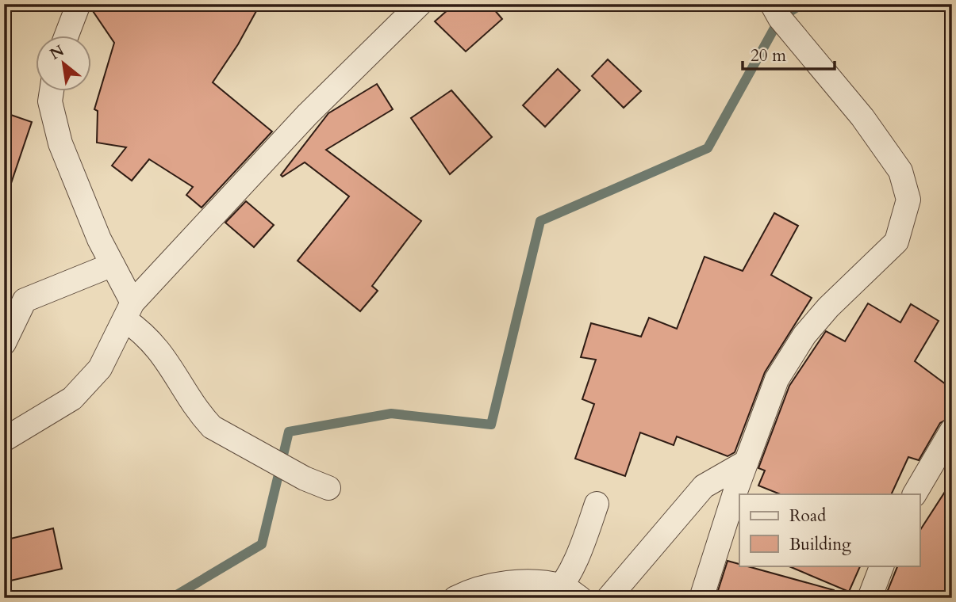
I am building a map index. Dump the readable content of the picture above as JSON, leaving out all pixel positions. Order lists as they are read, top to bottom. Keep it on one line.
{"legend":["Road","Building"],"scale_bar":"20 m","north":"top left"}
